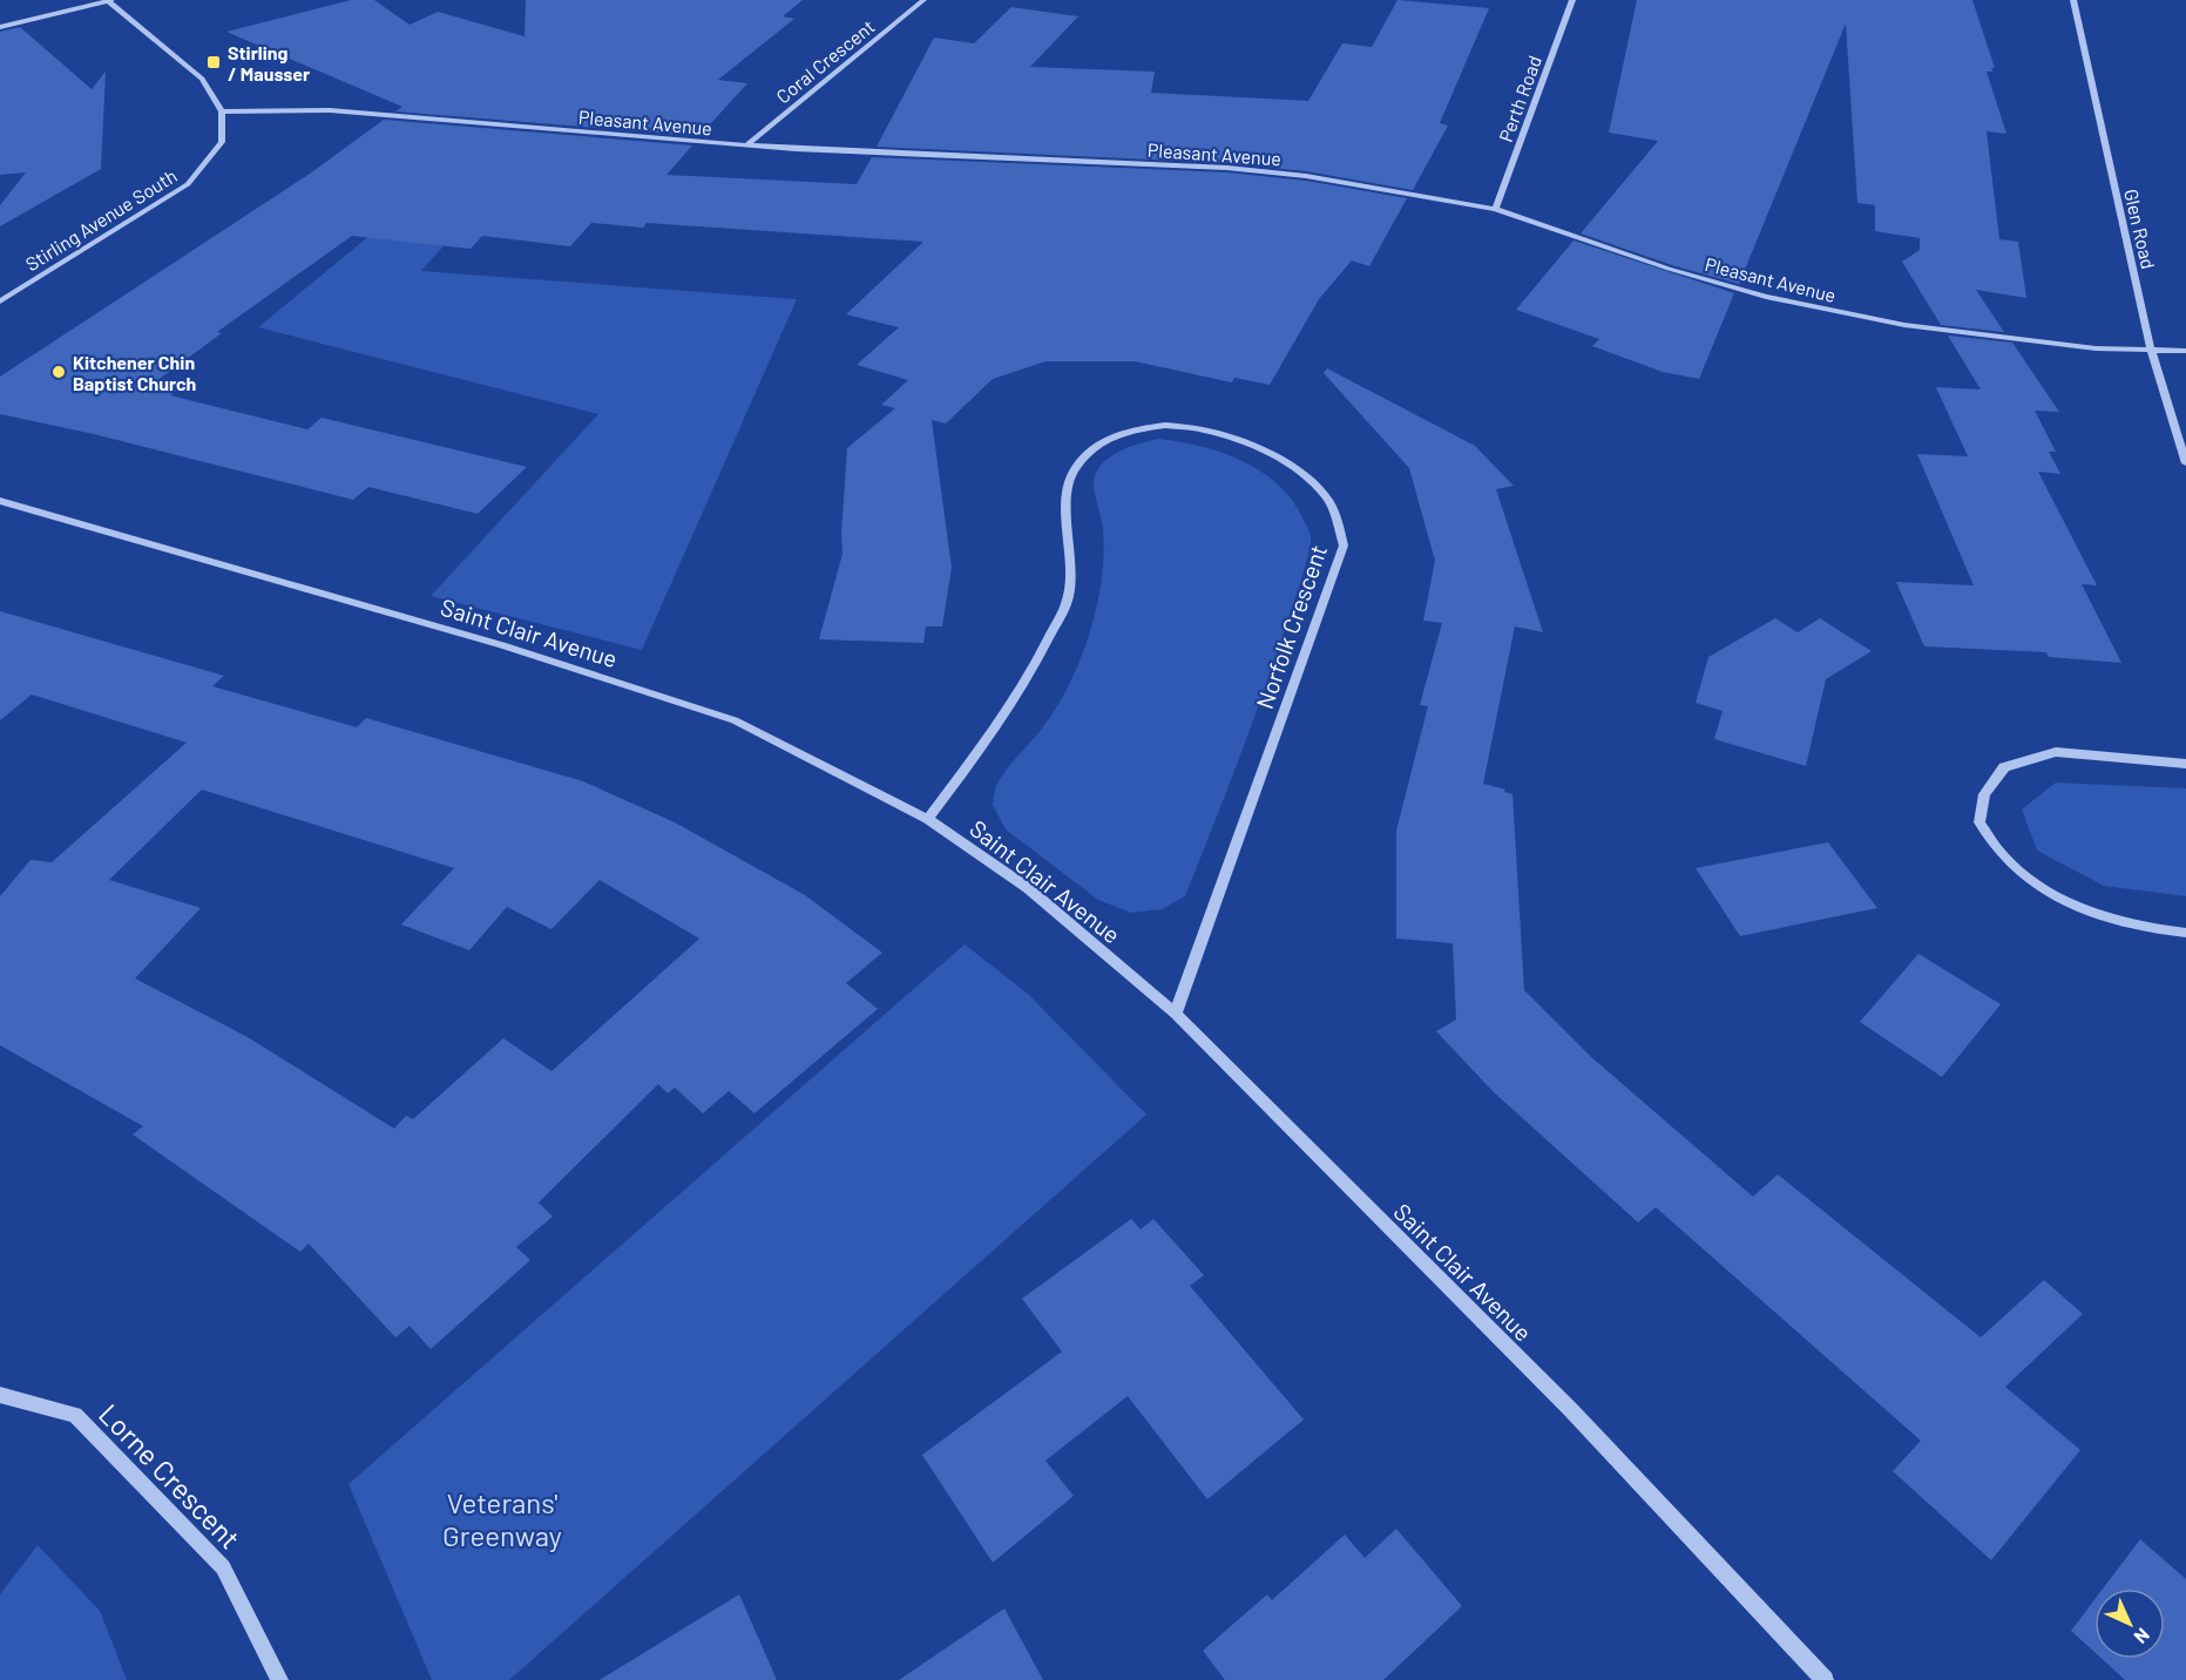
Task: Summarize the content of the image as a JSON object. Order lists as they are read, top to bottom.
{
  "streets": {
    "street": [
      "Coral Crescent",
      "Perth Road",
      "Pleasant Avenue",
      "Stirling Avenue South",
      "Glen Road",
      "Norfolk Crescent",
      "Saint Clair Avenue",
      "Lorne Crescent"
    ]
  },
  "crossings": [
    ["Coral Crescent", "Pleasant Avenue"],
    ["Perth Road", "Pleasant Avenue"],
    ["Pleasant Avenue", "Stirling Avenue South"],
    ["Pleasant Avenue", "Glen Road"],
    ["Norfolk Crescent", "Saint Clair Avenue"]
  ],
  "parks": ["Veterans' Greenway"],
  "places": {
    "transit": ["Stirling / Mausser"],
    "other": ["Kitchener Chin Baptist Church"]
  },
  "north": "bottom right"
}
